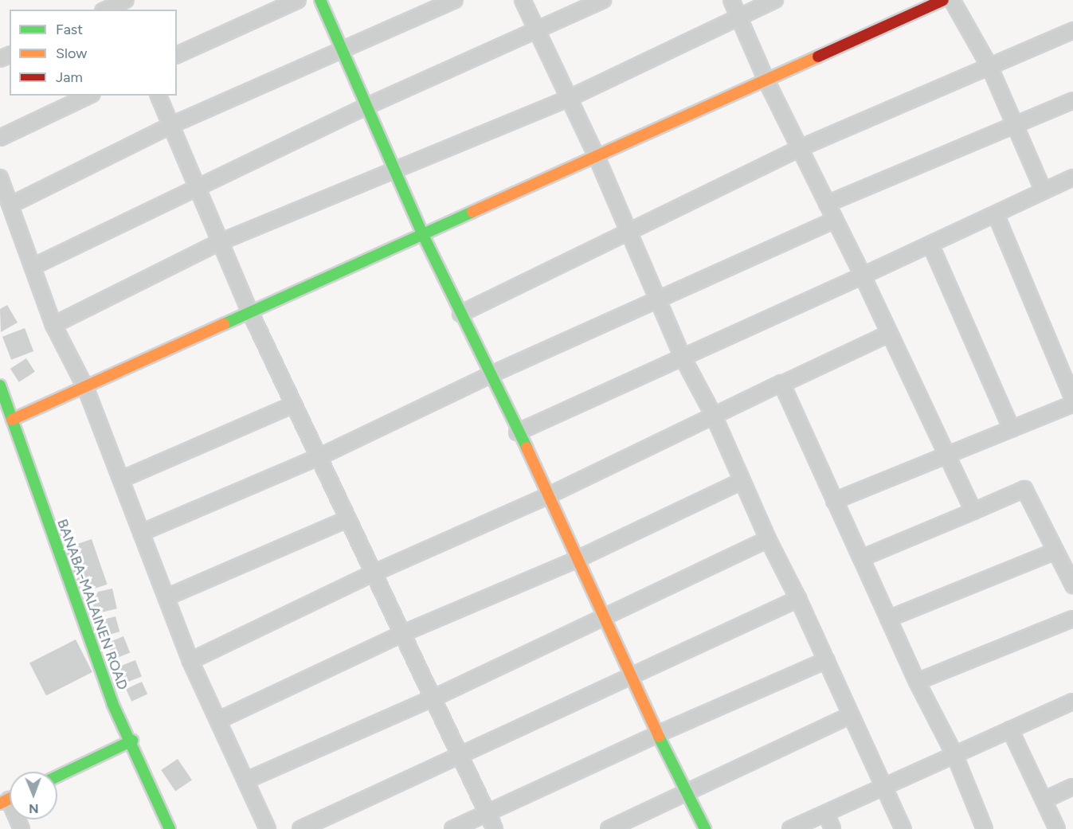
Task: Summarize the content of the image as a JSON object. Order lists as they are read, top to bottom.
{
  "streets": {
    "street": ["BANABA-MALAINEN ROAD"]
  },
  "legend": ["Fast", "Slow", "Jam"],
  "north": "bottom"
}
